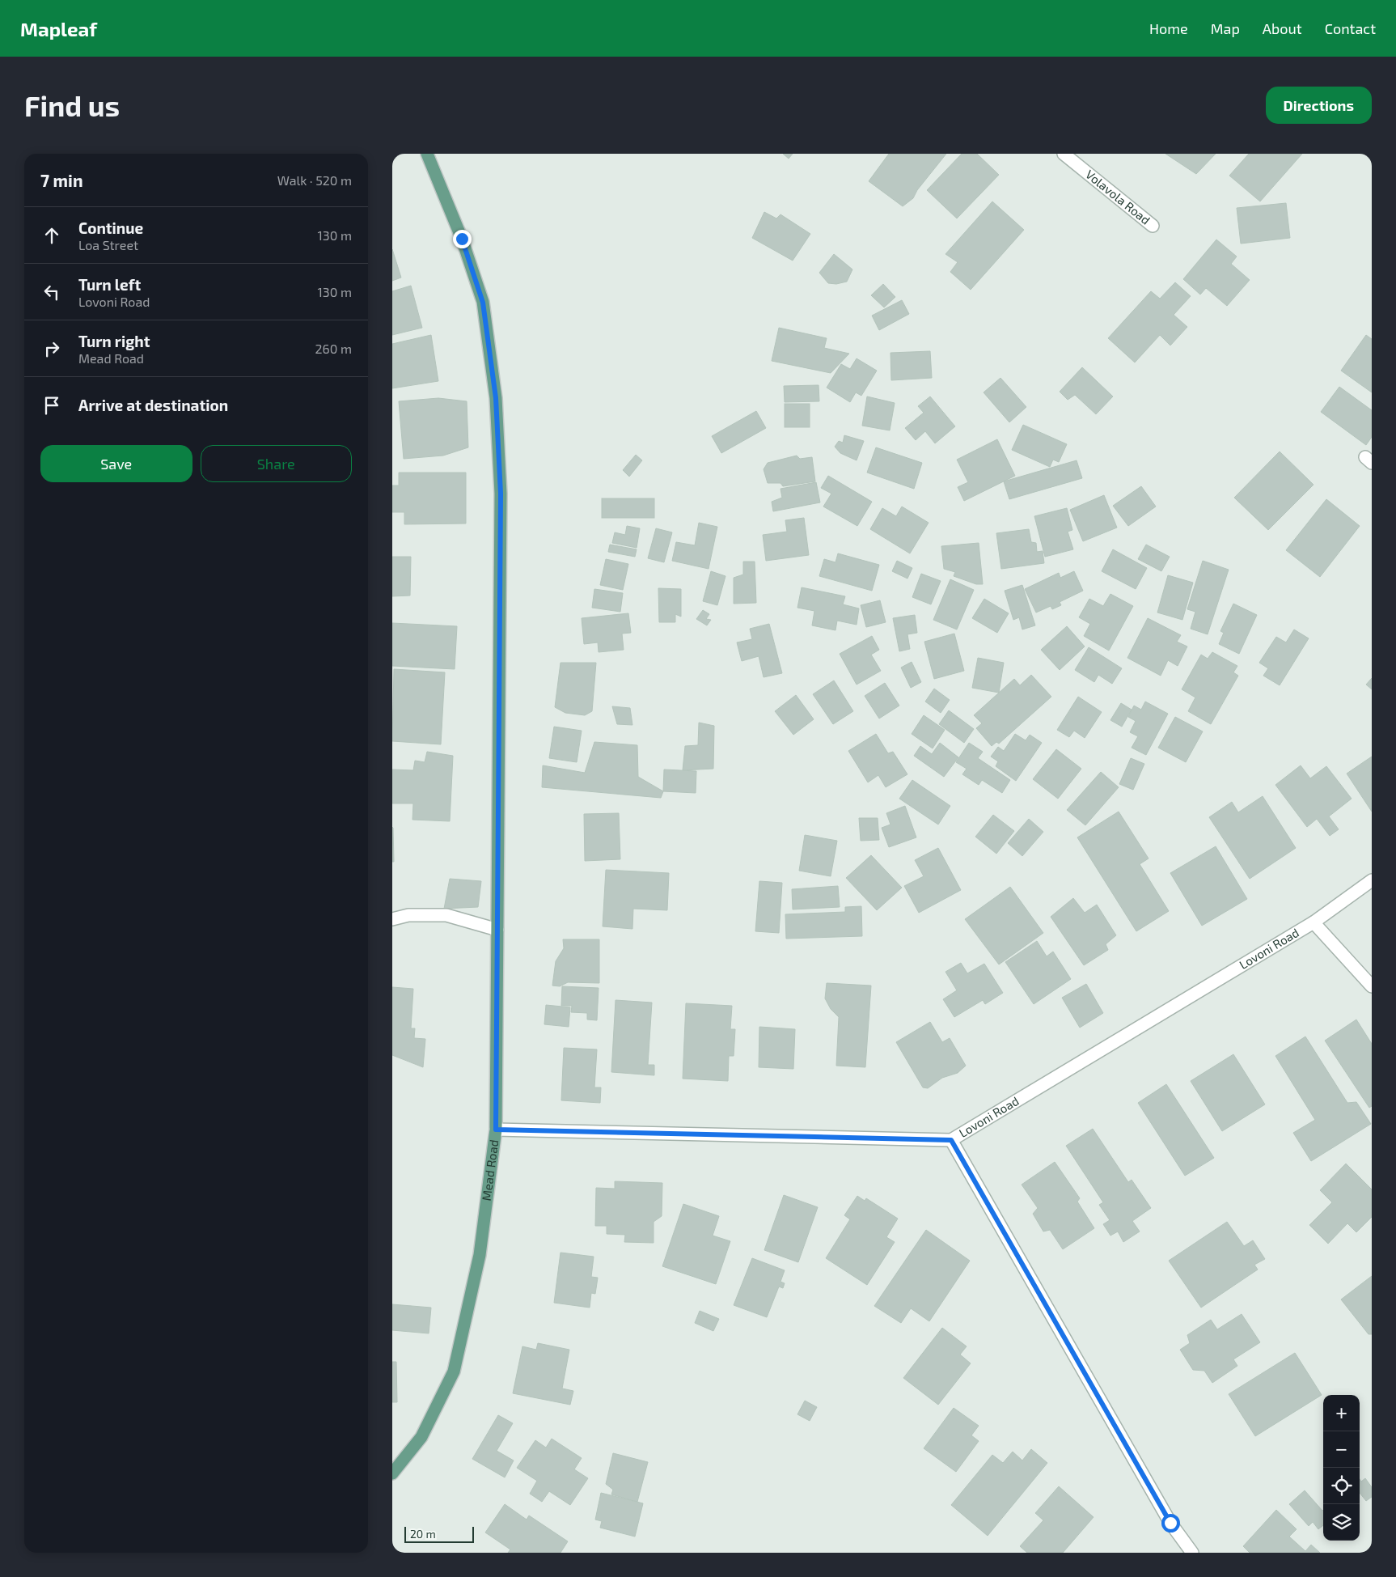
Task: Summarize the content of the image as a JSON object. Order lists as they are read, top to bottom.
{
  "streets": {
    "main road": ["Mead Road"],
    "street": ["Volavola Road", "Lovoni Road"]
  },
  "crossings": [
    ["Lovoni Road", "Mead Road"]
  ],
  "scale_bar": "20 m",
  "page": {
    "header": "Mapleaf",
    "nav": [
      "Home",
      "Map",
      "About",
      "Contact"
    ],
    "buttons": [
      "Directions",
      ["Save", "Share"]
    ],
    "title": "Find us",
    "heading": ["7 min", "Walk · 520 m"],
    "list": [
      ["Continue", "Loa Street", "130 m"],
      ["Turn left", "Lovoni Road", "130 m"],
      ["Turn right", "Mead Road", "260 m"],
      "Arrive at destination"
    ],
    "map_buttons": ["+", "−"],
    "scale": "20 m"
  }
}
